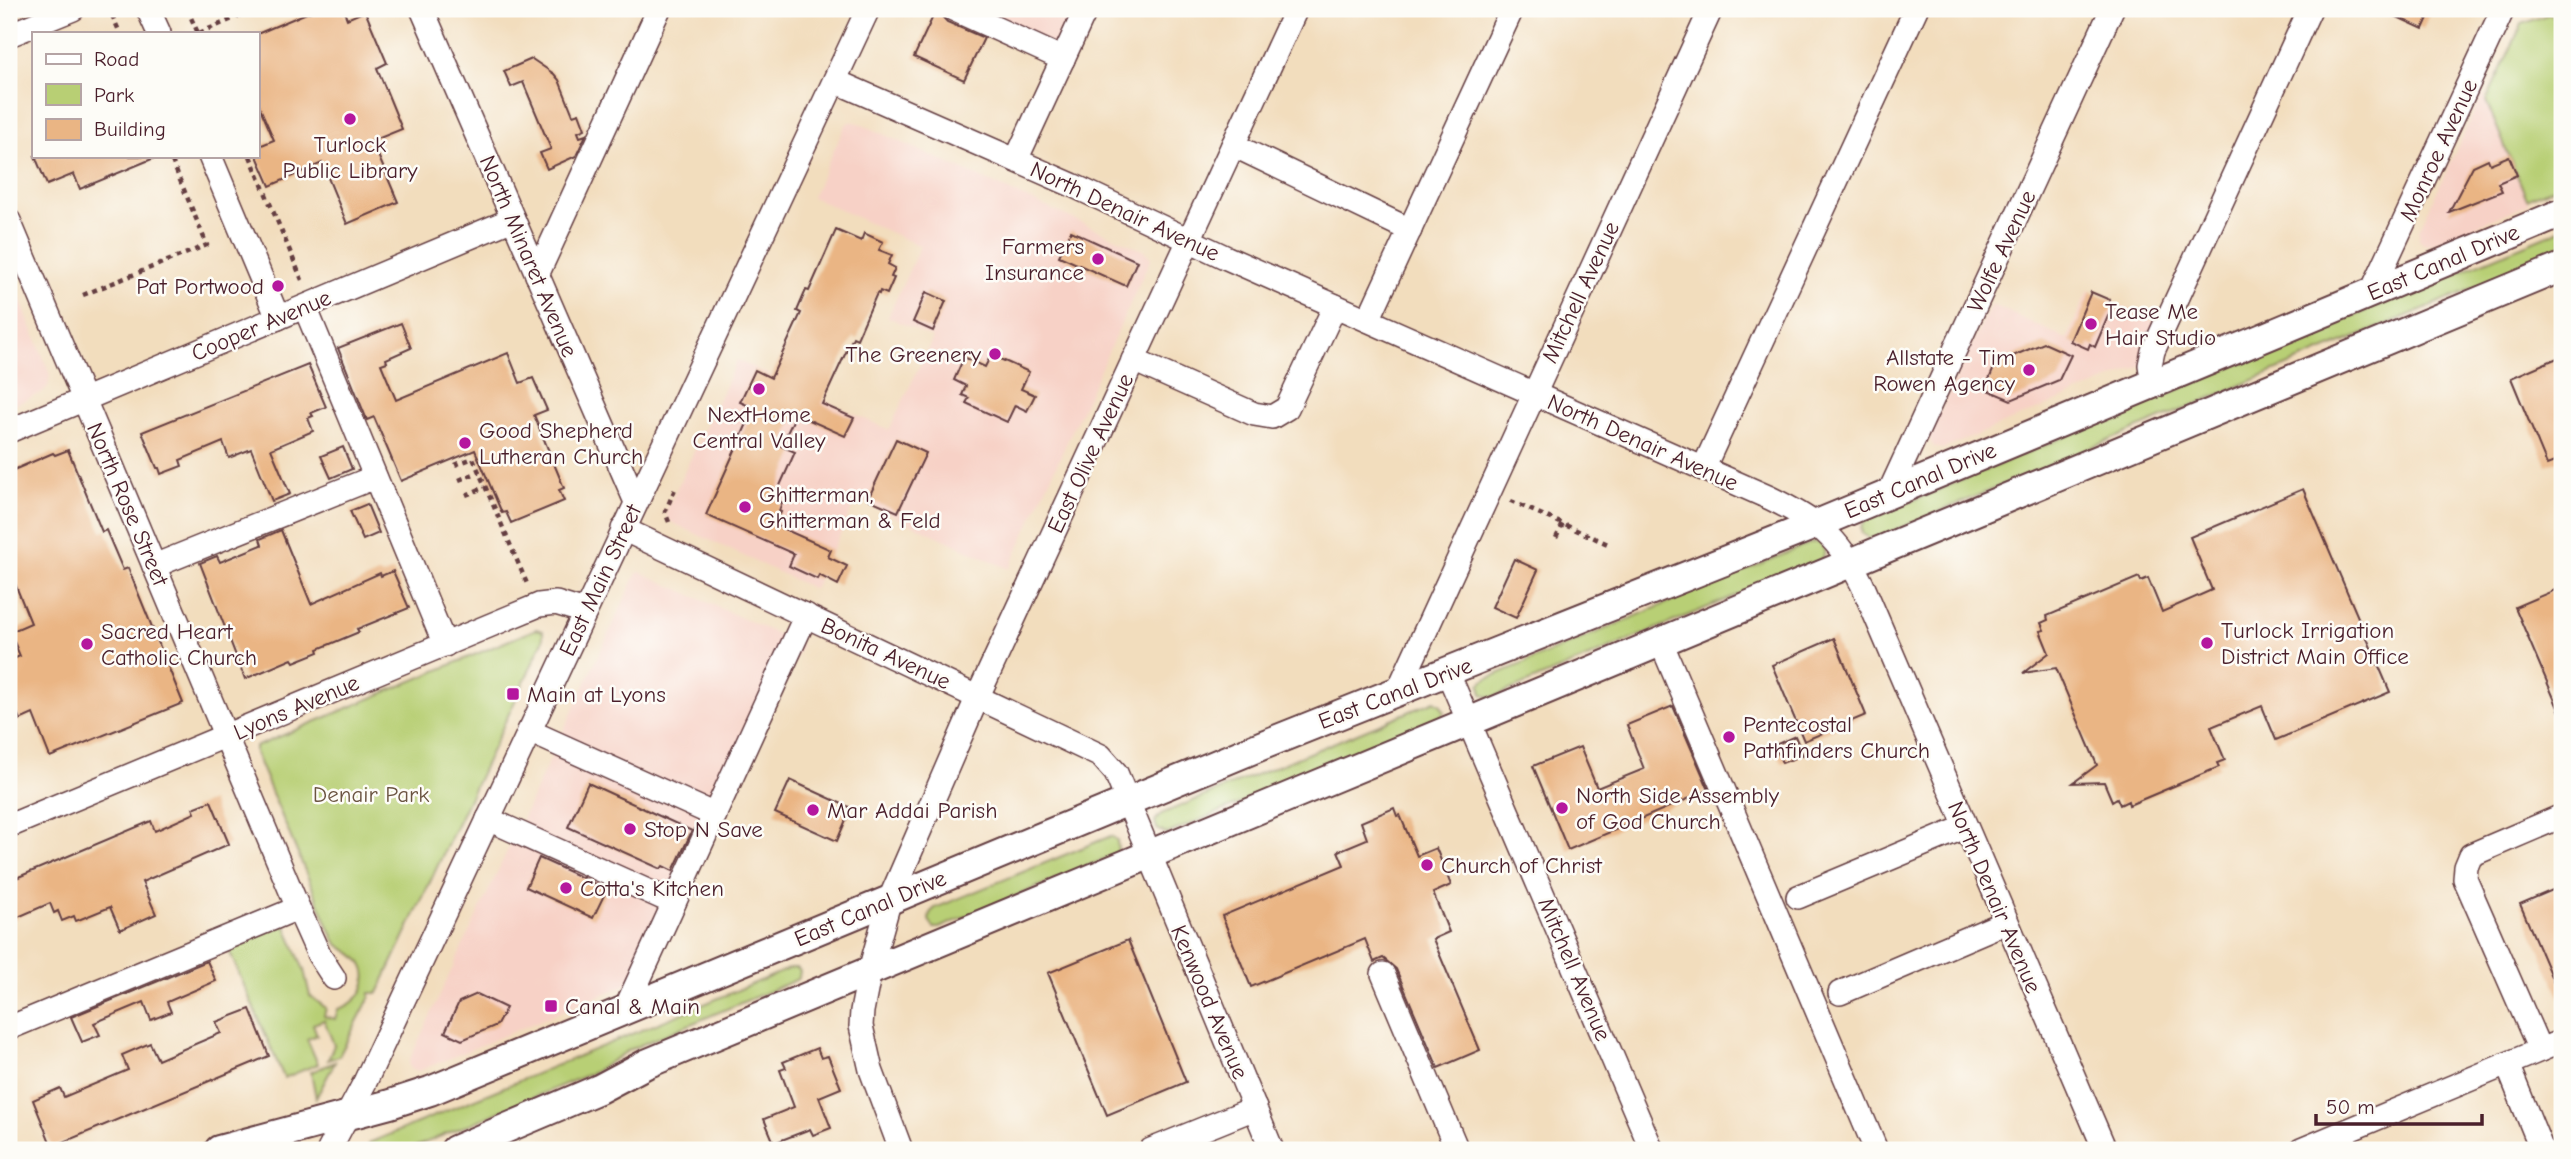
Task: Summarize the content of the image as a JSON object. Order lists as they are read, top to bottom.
{
  "streets": {
    "main road": ["East Canal Drive"],
    "street": [
      "Monroe Avenue",
      "North Denair Avenue",
      "Wolfe Avenue",
      "North Minaret Avenue",
      "Mitchell Avenue",
      "Cooper Avenue",
      "East Olive Avenue",
      "North Rose Street",
      "East Main Street",
      "Bonita Avenue",
      "Lyons Avenue",
      "Kenwood Avenue"
    ]
  },
  "crossings": [
    ["Monroe Avenue", "East Canal Drive"],
    ["North Denair Avenue", "East Canal Drive"],
    ["North Denair Avenue", "Mitchell Avenue"],
    ["North Denair Avenue", "East Olive Avenue"],
    ["North Denair Avenue", "East Main Street"],
    ["Wolfe Avenue", "East Canal Drive"],
    ["North Minaret Avenue", "Cooper Avenue"],
    ["North Minaret Avenue", "East Main Street"],
    ["East Canal Drive", "Mitchell Avenue"],
    ["East Canal Drive", "East Olive Avenue"],
    ["East Canal Drive", "East Main Street"],
    ["East Canal Drive", "Bonita Avenue"],
    ["Cooper Avenue", "North Rose Street"],
    ["East Olive Avenue", "Bonita Avenue"],
    ["North Rose Street", "Lyons Avenue"],
    ["East Main Street", "Bonita Avenue"],
    ["East Main Street", "Lyons Avenue"],
    ["Bonita Avenue", "Kenwood Avenue"]
  ],
  "parks": ["Denair Park"],
  "places": {
    "other": [
      "Turlock Public Library",
      "Farmers Insurance",
      "Pat Portwood",
      "Tease Me Hair Studio",
      "The Greenery",
      "Allstate - Tim Rowen Agency",
      "NextHome Central Valley",
      "Good Shepherd Lutheran Church",
      "Ghitterman, Ghitterman & Feld",
      "Turlock Irrigation District Main Office",
      "Sacred Heart Catholic Church",
      "Pentecostal Pathfinders Church",
      "North Side Assembly of God Church",
      "Mar Addai Parish",
      "Stop N Save",
      "Church of Christ",
      "Cotta's Kitchen"
    ],
    "transit": ["Main at Lyons", "Canal & Main"]
  },
  "legend": ["Road", "Park", "Building"],
  "scale_bar": "50 m"
}
